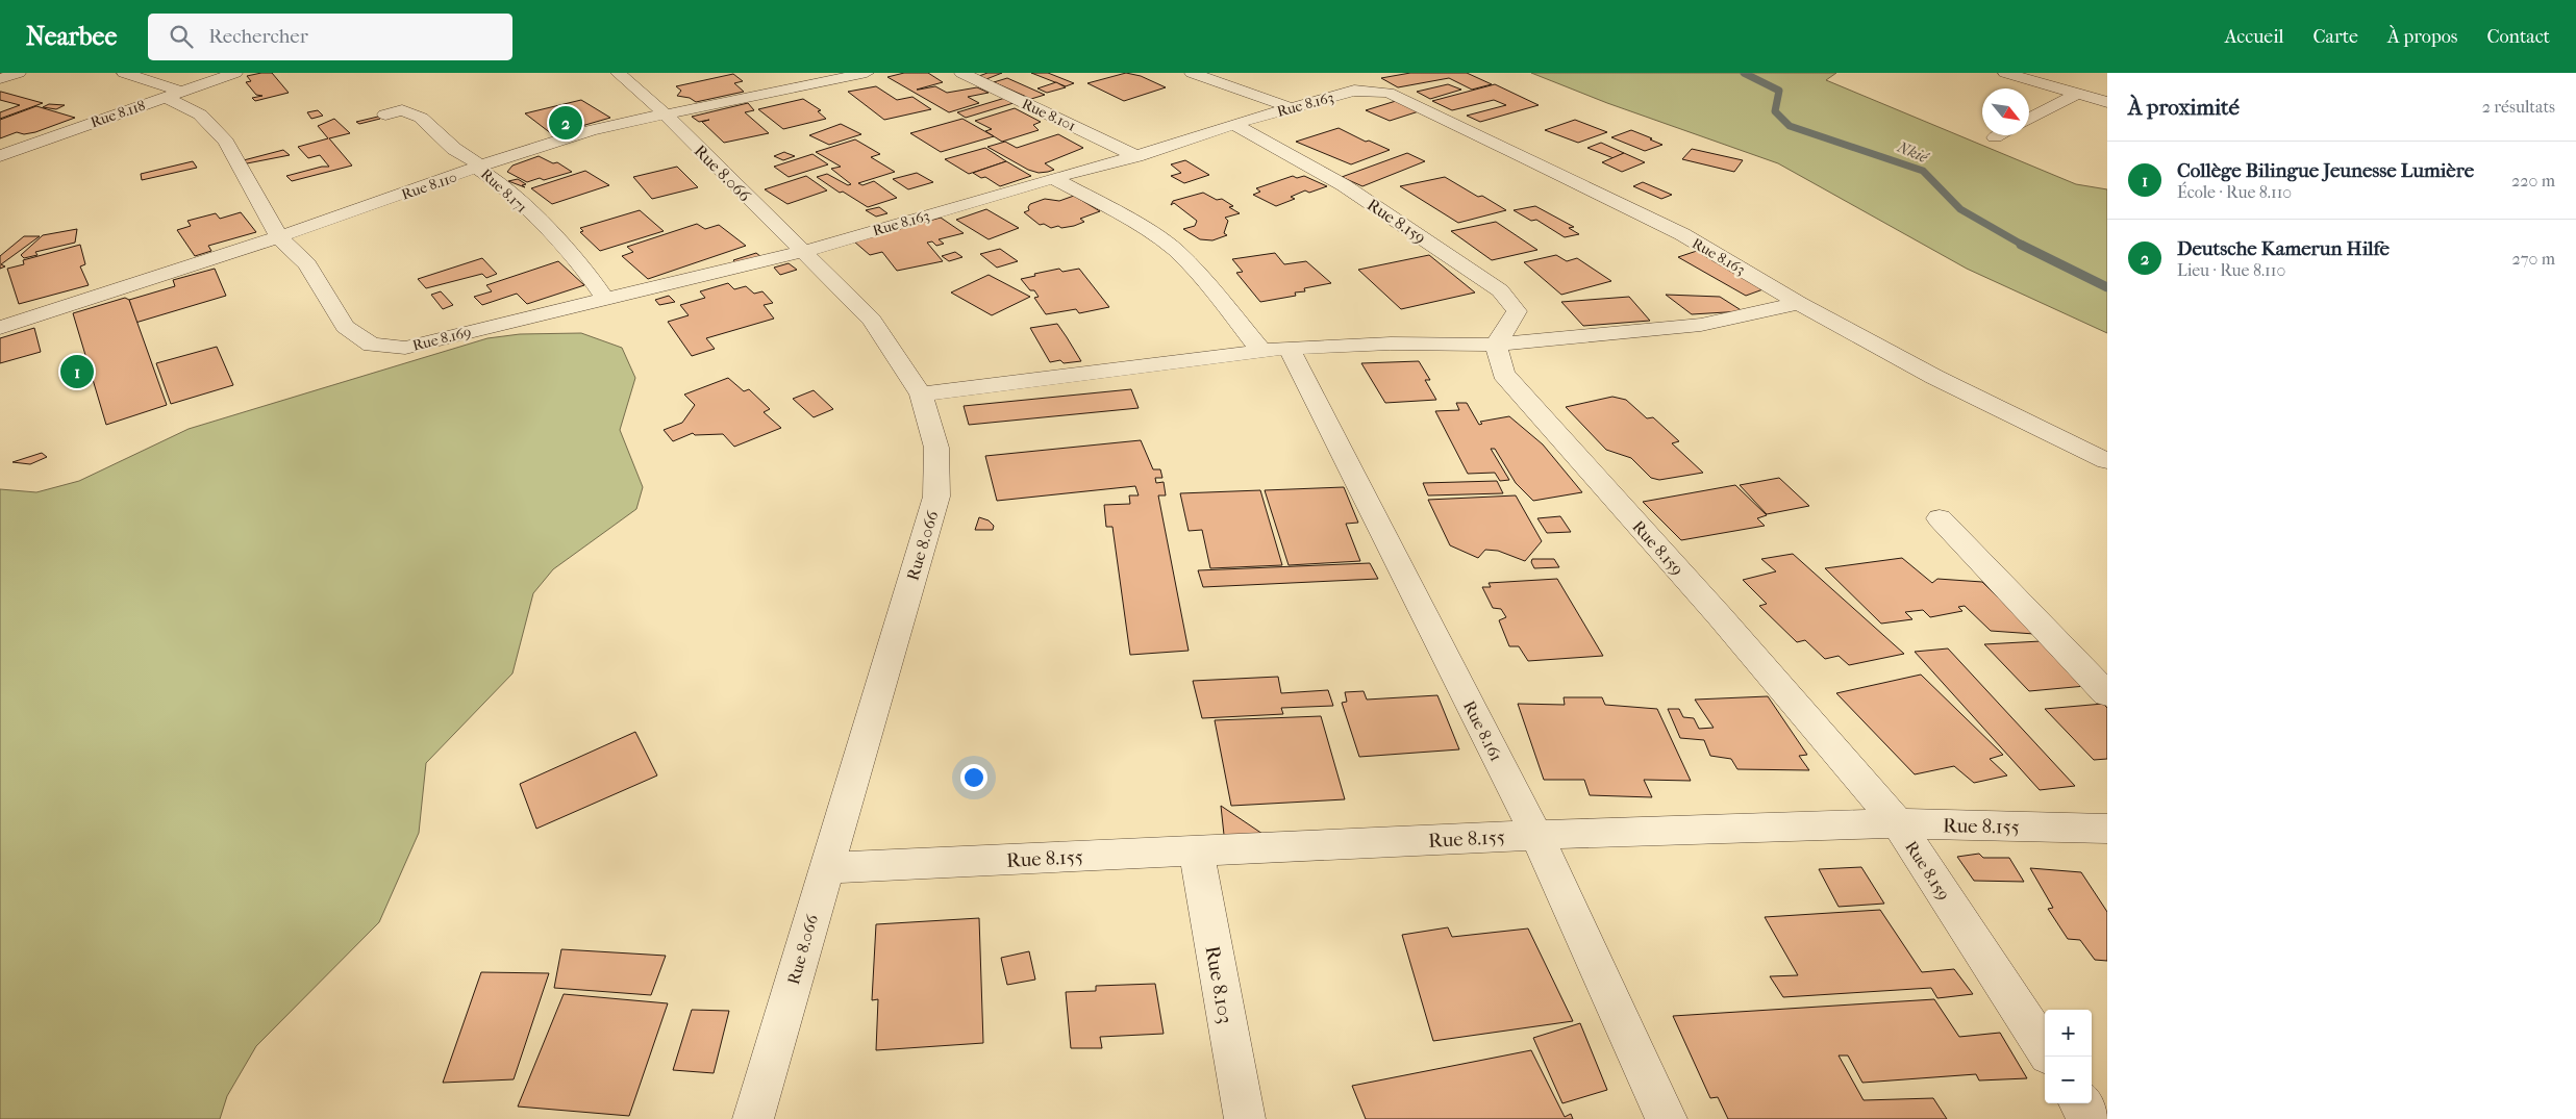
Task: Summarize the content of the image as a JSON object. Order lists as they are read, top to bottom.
{
  "streets": {
    "street": [
      "Rue 8.163",
      "Rue 8.118",
      "Rue 8.101",
      "Rue 8.066",
      "Rue 8.110",
      "Rue 8.171",
      "Rue 8.159",
      "Rue 8.169",
      "Rue 8.161",
      "Rue 8.155",
      "Rue 8.103"
    ]
  },
  "crossings": [
    ["Rue 8.163", "Rue 8.101"],
    ["Rue 8.163", "Rue 8.066"],
    ["Rue 8.163", "Rue 8.159"],
    ["Rue 8.163", "Rue 8.169"],
    ["Rue 8.163", "Rue 8.161"],
    ["Rue 8.118", "Rue 8.169"],
    ["Rue 8.066", "Rue 8.110"],
    ["Rue 8.066", "Rue 8.169"],
    ["Rue 8.066", "Rue 8.155"],
    ["Rue 8.110", "Rue 8.171"],
    ["Rue 8.110", "Rue 8.169"],
    ["Rue 8.171", "Rue 8.169"],
    ["Rue 8.159", "Rue 8.155"],
    ["Rue 8.161", "Rue 8.155"],
    ["Rue 8.155", "Rue 8.103"]
  ],
  "water": ["Nkié"],
  "north": "bottom right",
  "page": {
    "header": "Nearbee",
    "search": "Rechercher",
    "nav": [
      "Accueil",
      "Carte",
      "À propos",
      "Contact"
    ],
    "heading": ["À proximité", "2 résultats"],
    "pins": ["2", "1"],
    "list": [
      {
        "mark": "1",
        "name": "Collège Bilingue Jeunesse Lumière",
        "note": "École · Rue 8.110",
        "value": "220 m"
      },
      {
        "mark": "2",
        "name": "Deutsche Kamerun Hilfe",
        "note": "Lieu · Rue 8.110",
        "value": "270 m"
      }
    ],
    "map_buttons": ["+", "−"]
  }
}
